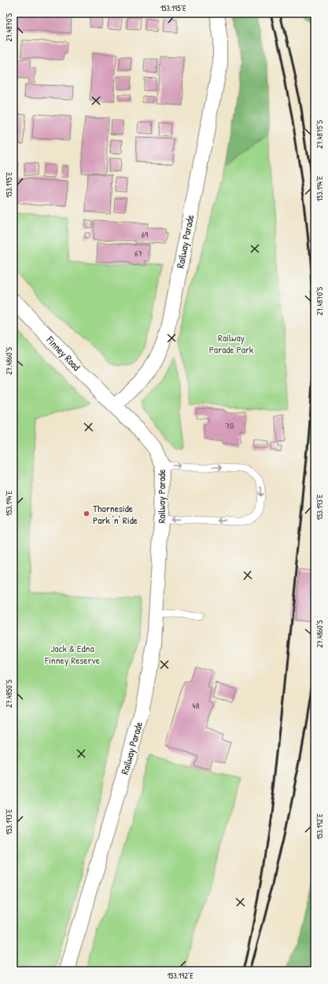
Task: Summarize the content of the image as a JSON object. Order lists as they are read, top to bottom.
{
  "streets": {
    "street": ["Railway Parade", "Finney Road"]
  },
  "crossings": [
    ["Railway Parade", "Finney Road"]
  ],
  "parks": ["Railway Parade Park", "Jack & Edna Finney Reserve"],
  "places": ["Thorneside Park 'n' Ride"],
  "house_numbers": [
    "69",
    "67",
    "70",
    "48"
  ],
  "coordinates": [
    "153.195°E",
    "27.4870°S",
    "27.4875°S",
    "153.194°E",
    "27.4860°S",
    "153.193°E",
    "27.4850°S",
    "153.192°E"
  ]
}
